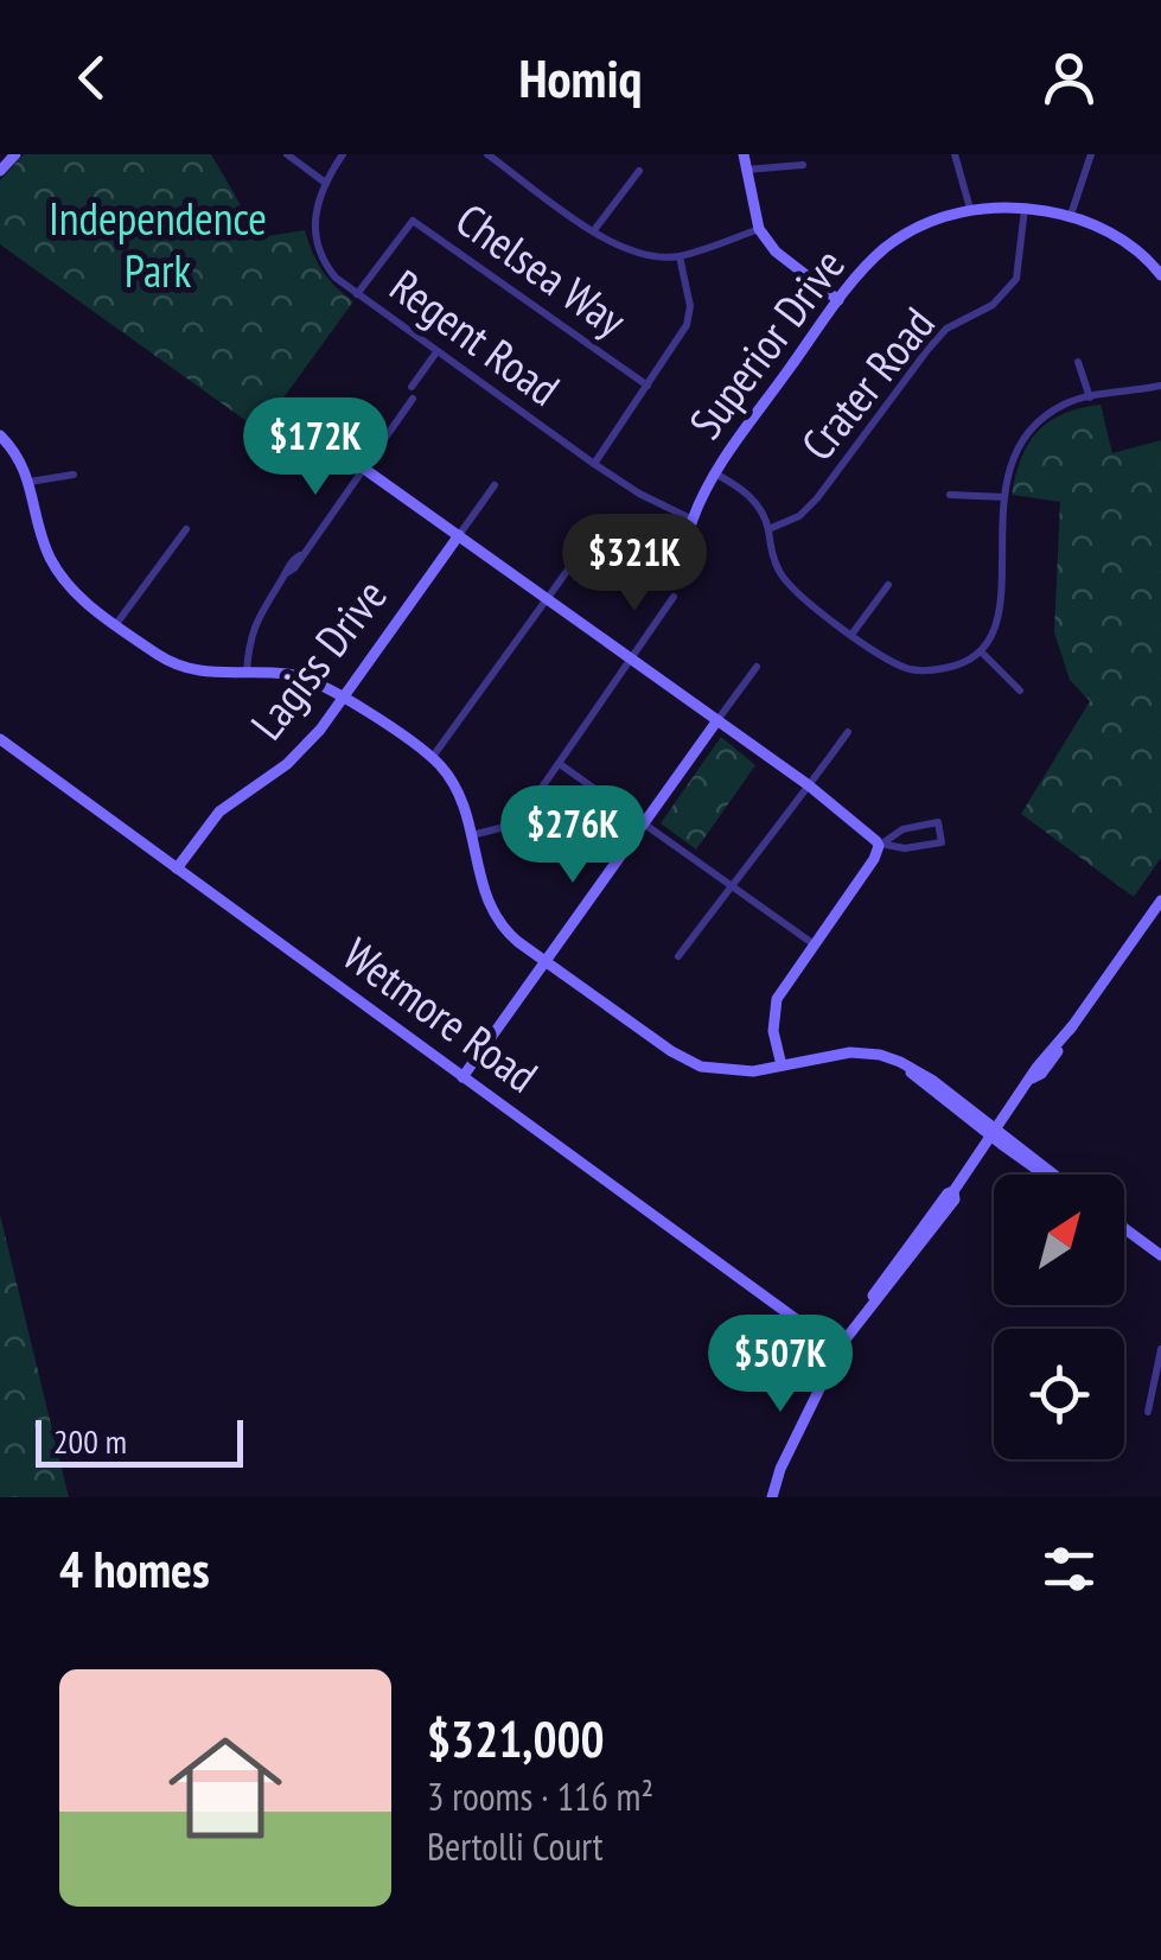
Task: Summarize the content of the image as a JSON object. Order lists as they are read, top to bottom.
{
  "streets": {
    "street": [
      "Chelsea Way",
      "Regent Road",
      "Superior Drive",
      "Crater Road",
      "Lagiss Drive",
      "Wetmore Road"
    ]
  },
  "crossings": [
    ["Chelsea Way", "Regent Road"],
    ["Regent Road", "Superior Drive"],
    ["Superior Drive", "Crater Road"],
    ["Lagiss Drive", "Wetmore Road"]
  ],
  "parks": ["Independence Park"],
  "scale_bar": "200 m",
  "north": "top right",
  "page": {
    "header": "Homiq",
    "price": [
      "$172K",
      "$321K",
      "$276K",
      "$507K"
    ],
    "scale": "200 m",
    "heading": "4 homes",
    "list": [
      {
        "name": "$321,000",
        "note": "3 rooms · 116 m² · Bertolli Court"
      }
    ]
  }
}
